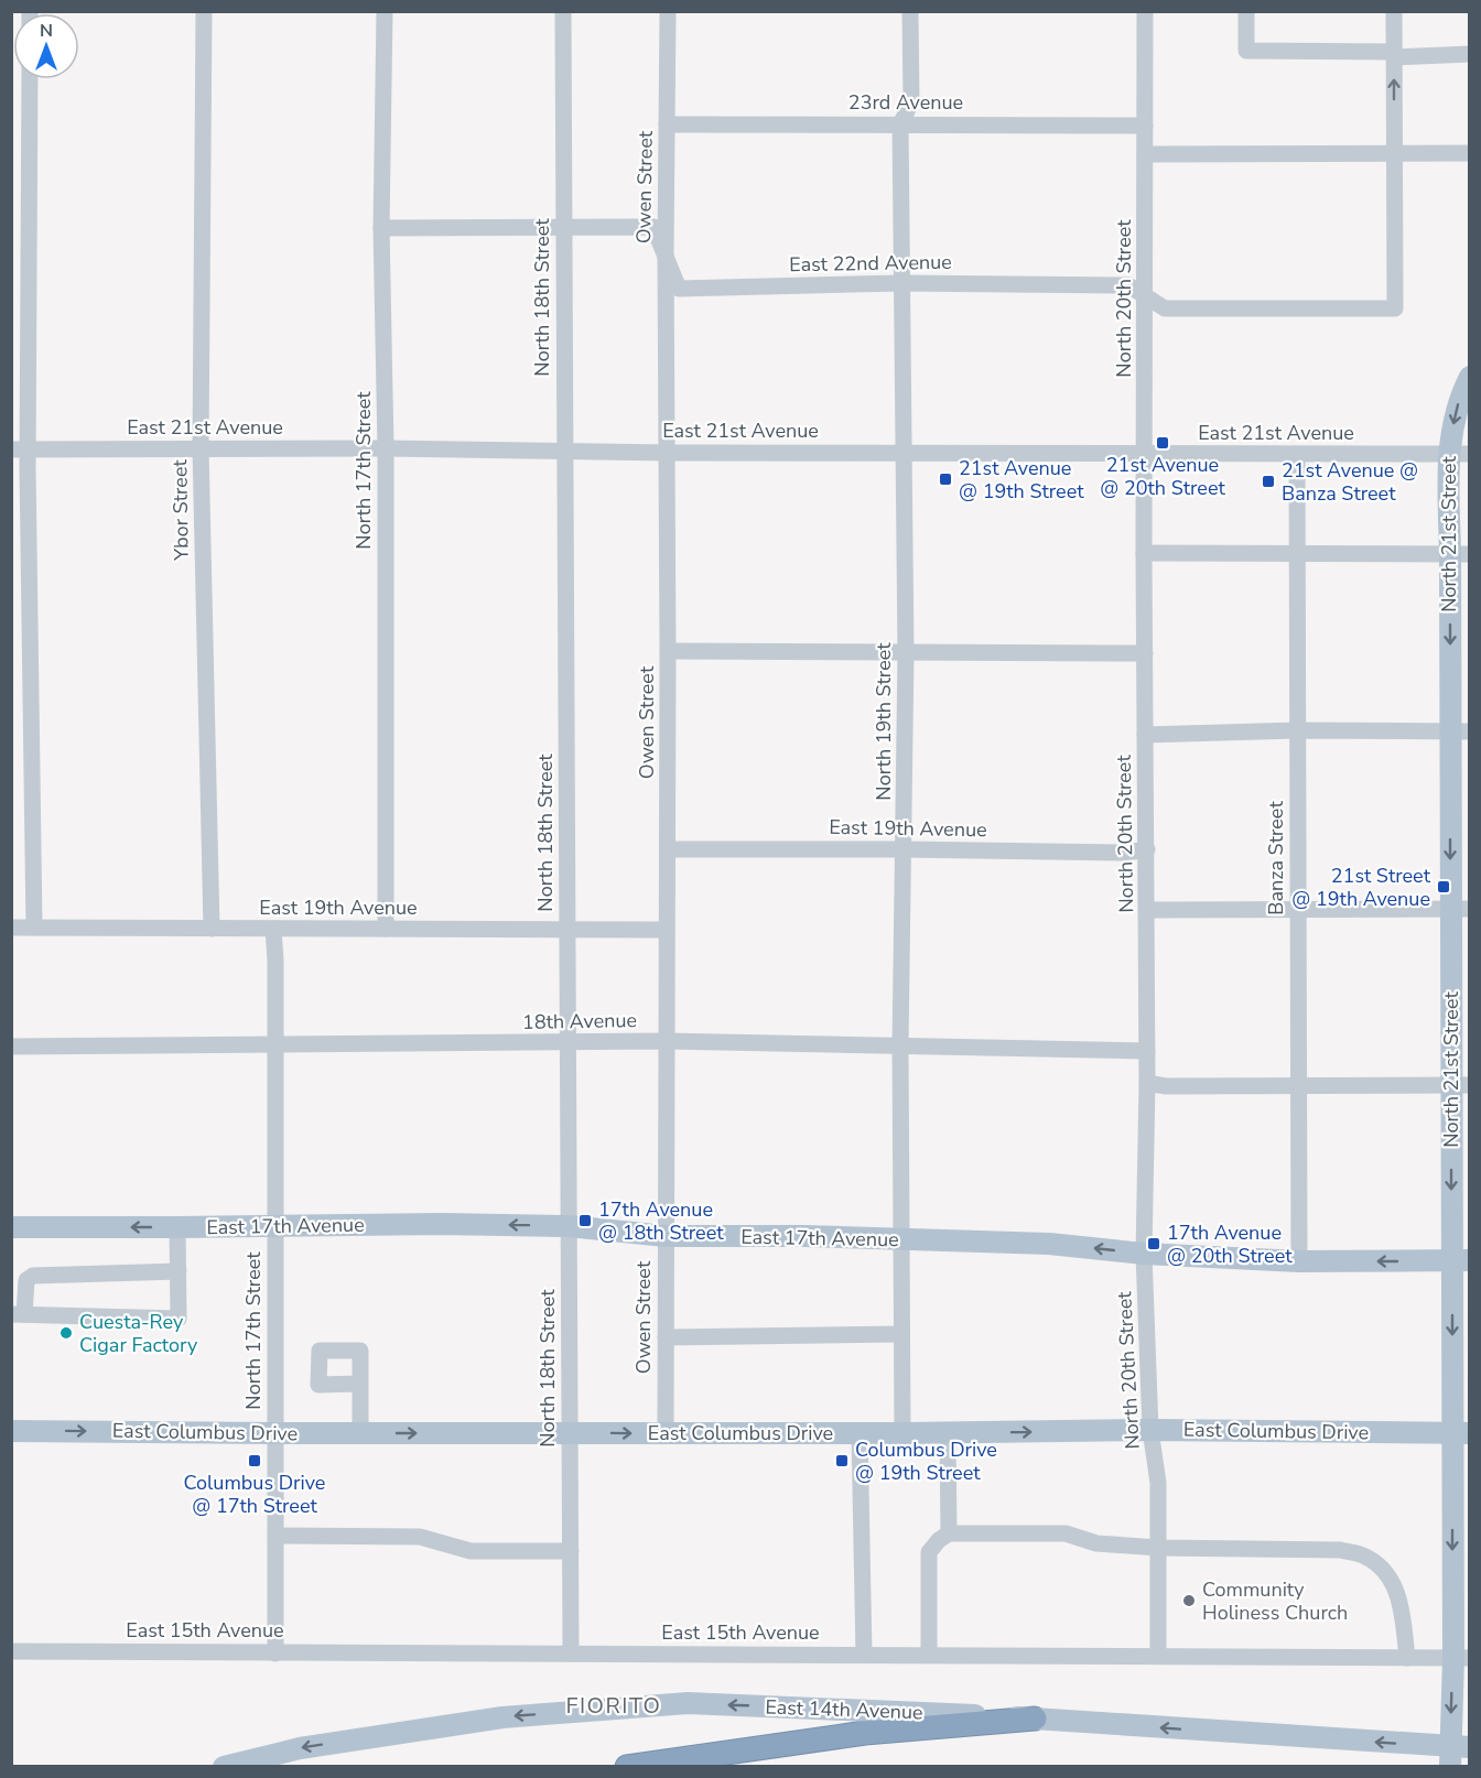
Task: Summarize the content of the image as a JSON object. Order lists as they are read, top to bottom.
{
  "streets": {
    "main road": [
      "North 21st Street",
      "East 17th Avenue",
      "East Columbus Drive",
      "East 14th Avenue"
    ],
    "street": [
      "23rd Avenue",
      "Owen Street",
      "East 22nd Avenue",
      "North 18th Street",
      "North 20th Street",
      "East 21st Avenue",
      "North 17th Street",
      "Ybor Street",
      "North 19th Street",
      "East 19th Avenue",
      "Banza Street",
      "18th Avenue",
      "East 15th Avenue"
    ]
  },
  "crossings": [
    ["23rd Avenue", "Owen Street"],
    ["23rd Avenue", "North 20th Street"],
    ["23rd Avenue", "North 19th Street"],
    ["Owen Street", "East 22nd Avenue"],
    ["Owen Street", "East 21st Avenue"],
    ["Owen Street", "East 19th Avenue"],
    ["Owen Street", "18th Avenue"],
    ["Owen Street", "East 17th Avenue"],
    ["Owen Street", "East Columbus Drive"],
    ["East 22nd Avenue", "North 18th Street"],
    ["East 22nd Avenue", "North 20th Street"],
    ["East 22nd Avenue", "North 17th Street"],
    ["East 22nd Avenue", "North 19th Street"],
    ["North 18th Street", "East 21st Avenue"],
    ["North 18th Street", "East 19th Avenue"],
    ["North 18th Street", "18th Avenue"],
    ["North 18th Street", "East 17th Avenue"],
    ["North 18th Street", "East Columbus Drive"],
    ["North 18th Street", "East 15th Avenue"],
    ["North 20th Street", "East 21st Avenue"],
    ["North 20th Street", "East 19th Avenue"],
    ["North 20th Street", "18th Avenue"],
    ["North 20th Street", "East 17th Avenue"],
    ["North 20th Street", "East Columbus Drive"],
    ["North 20th Street", "East 15th Avenue"],
    ["East 21st Avenue", "North 17th Street"],
    ["East 21st Avenue", "Ybor Street"],
    ["East 21st Avenue", "North 21st Street"],
    ["East 21st Avenue", "North 19th Street"],
    ["East 21st Avenue", "Banza Street"],
    ["North 17th Street", "East 19th Avenue"],
    ["North 17th Street", "18th Avenue"],
    ["North 17th Street", "East 17th Avenue"],
    ["North 17th Street", "East Columbus Drive"],
    ["North 17th Street", "East 15th Avenue"],
    ["Ybor Street", "East 19th Avenue"],
    ["North 21st Street", "East 17th Avenue"],
    ["North 21st Street", "East Columbus Drive"],
    ["North 21st Street", "East 15th Avenue"],
    ["North 21st Street", "East 14th Avenue"],
    ["North 19th Street", "East 19th Avenue"],
    ["North 19th Street", "18th Avenue"],
    ["North 19th Street", "East 17th Avenue"],
    ["North 19th Street", "East Columbus Drive"],
    ["Banza Street", "East 17th Avenue"]
  ],
  "one_way": [
    "North 21st Street",
    "East 17th Avenue",
    "East Columbus Drive",
    "East 14th Avenue"
  ],
  "districts": ["FIORITO"],
  "places": {
    "transit": [
      "21st Avenue @ 20th Street",
      "21st Avenue @ 19th Street",
      "21st Avenue @ Banza Street",
      "21st Street @ 19th Avenue",
      "17th Avenue @ 18th Street",
      "17th Avenue @ 20th Street",
      "Columbus Drive @ 17th Street",
      "Columbus Drive @ 19th Street"
    ],
    "other": ["Cuesta-Rey Cigar Factory", "Community Holiness Church"]
  },
  "north": "top"
}
